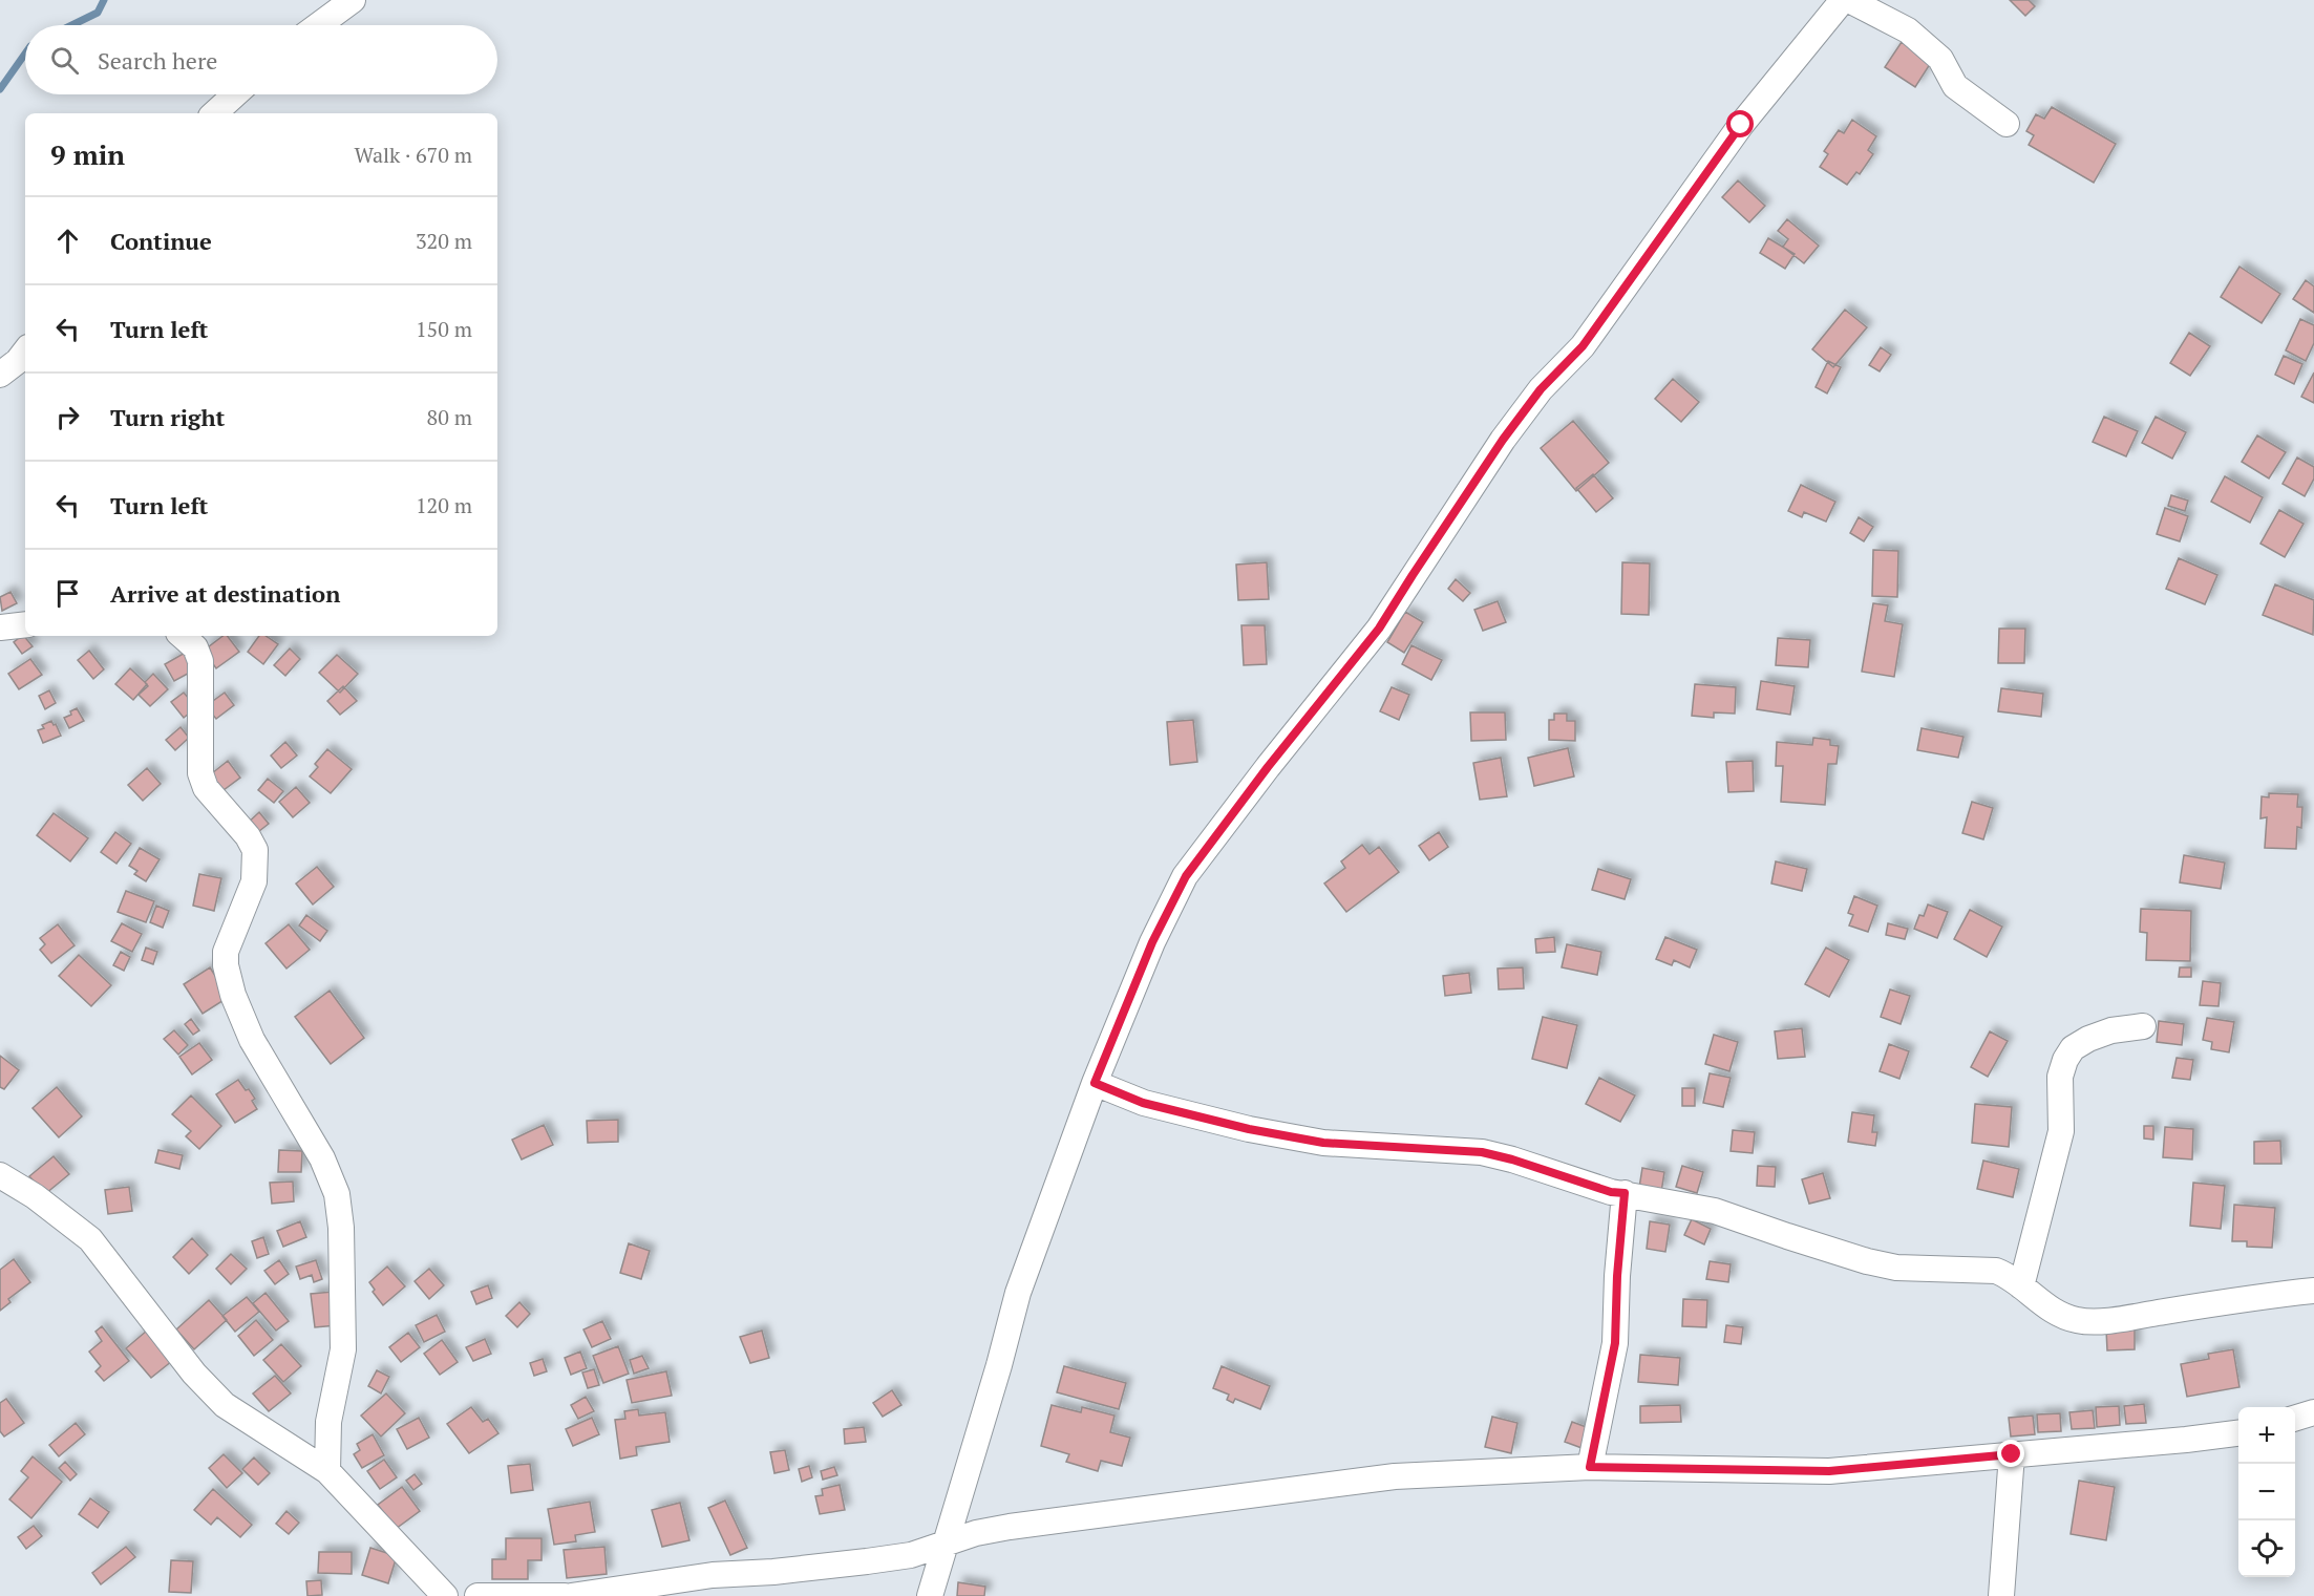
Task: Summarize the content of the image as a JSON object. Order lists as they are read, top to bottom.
{
  "page": {
    "search": "Search here",
    "heading": ["9 min", "Walk · 670 m"],
    "list": [
      ["Continue", "320 m"],
      ["Turn left", "150 m"],
      ["Turn right", "80 m"],
      ["Turn left", "120 m"],
      "Arrive at destination"
    ],
    "map_buttons": ["+", "−"]
  }
}
